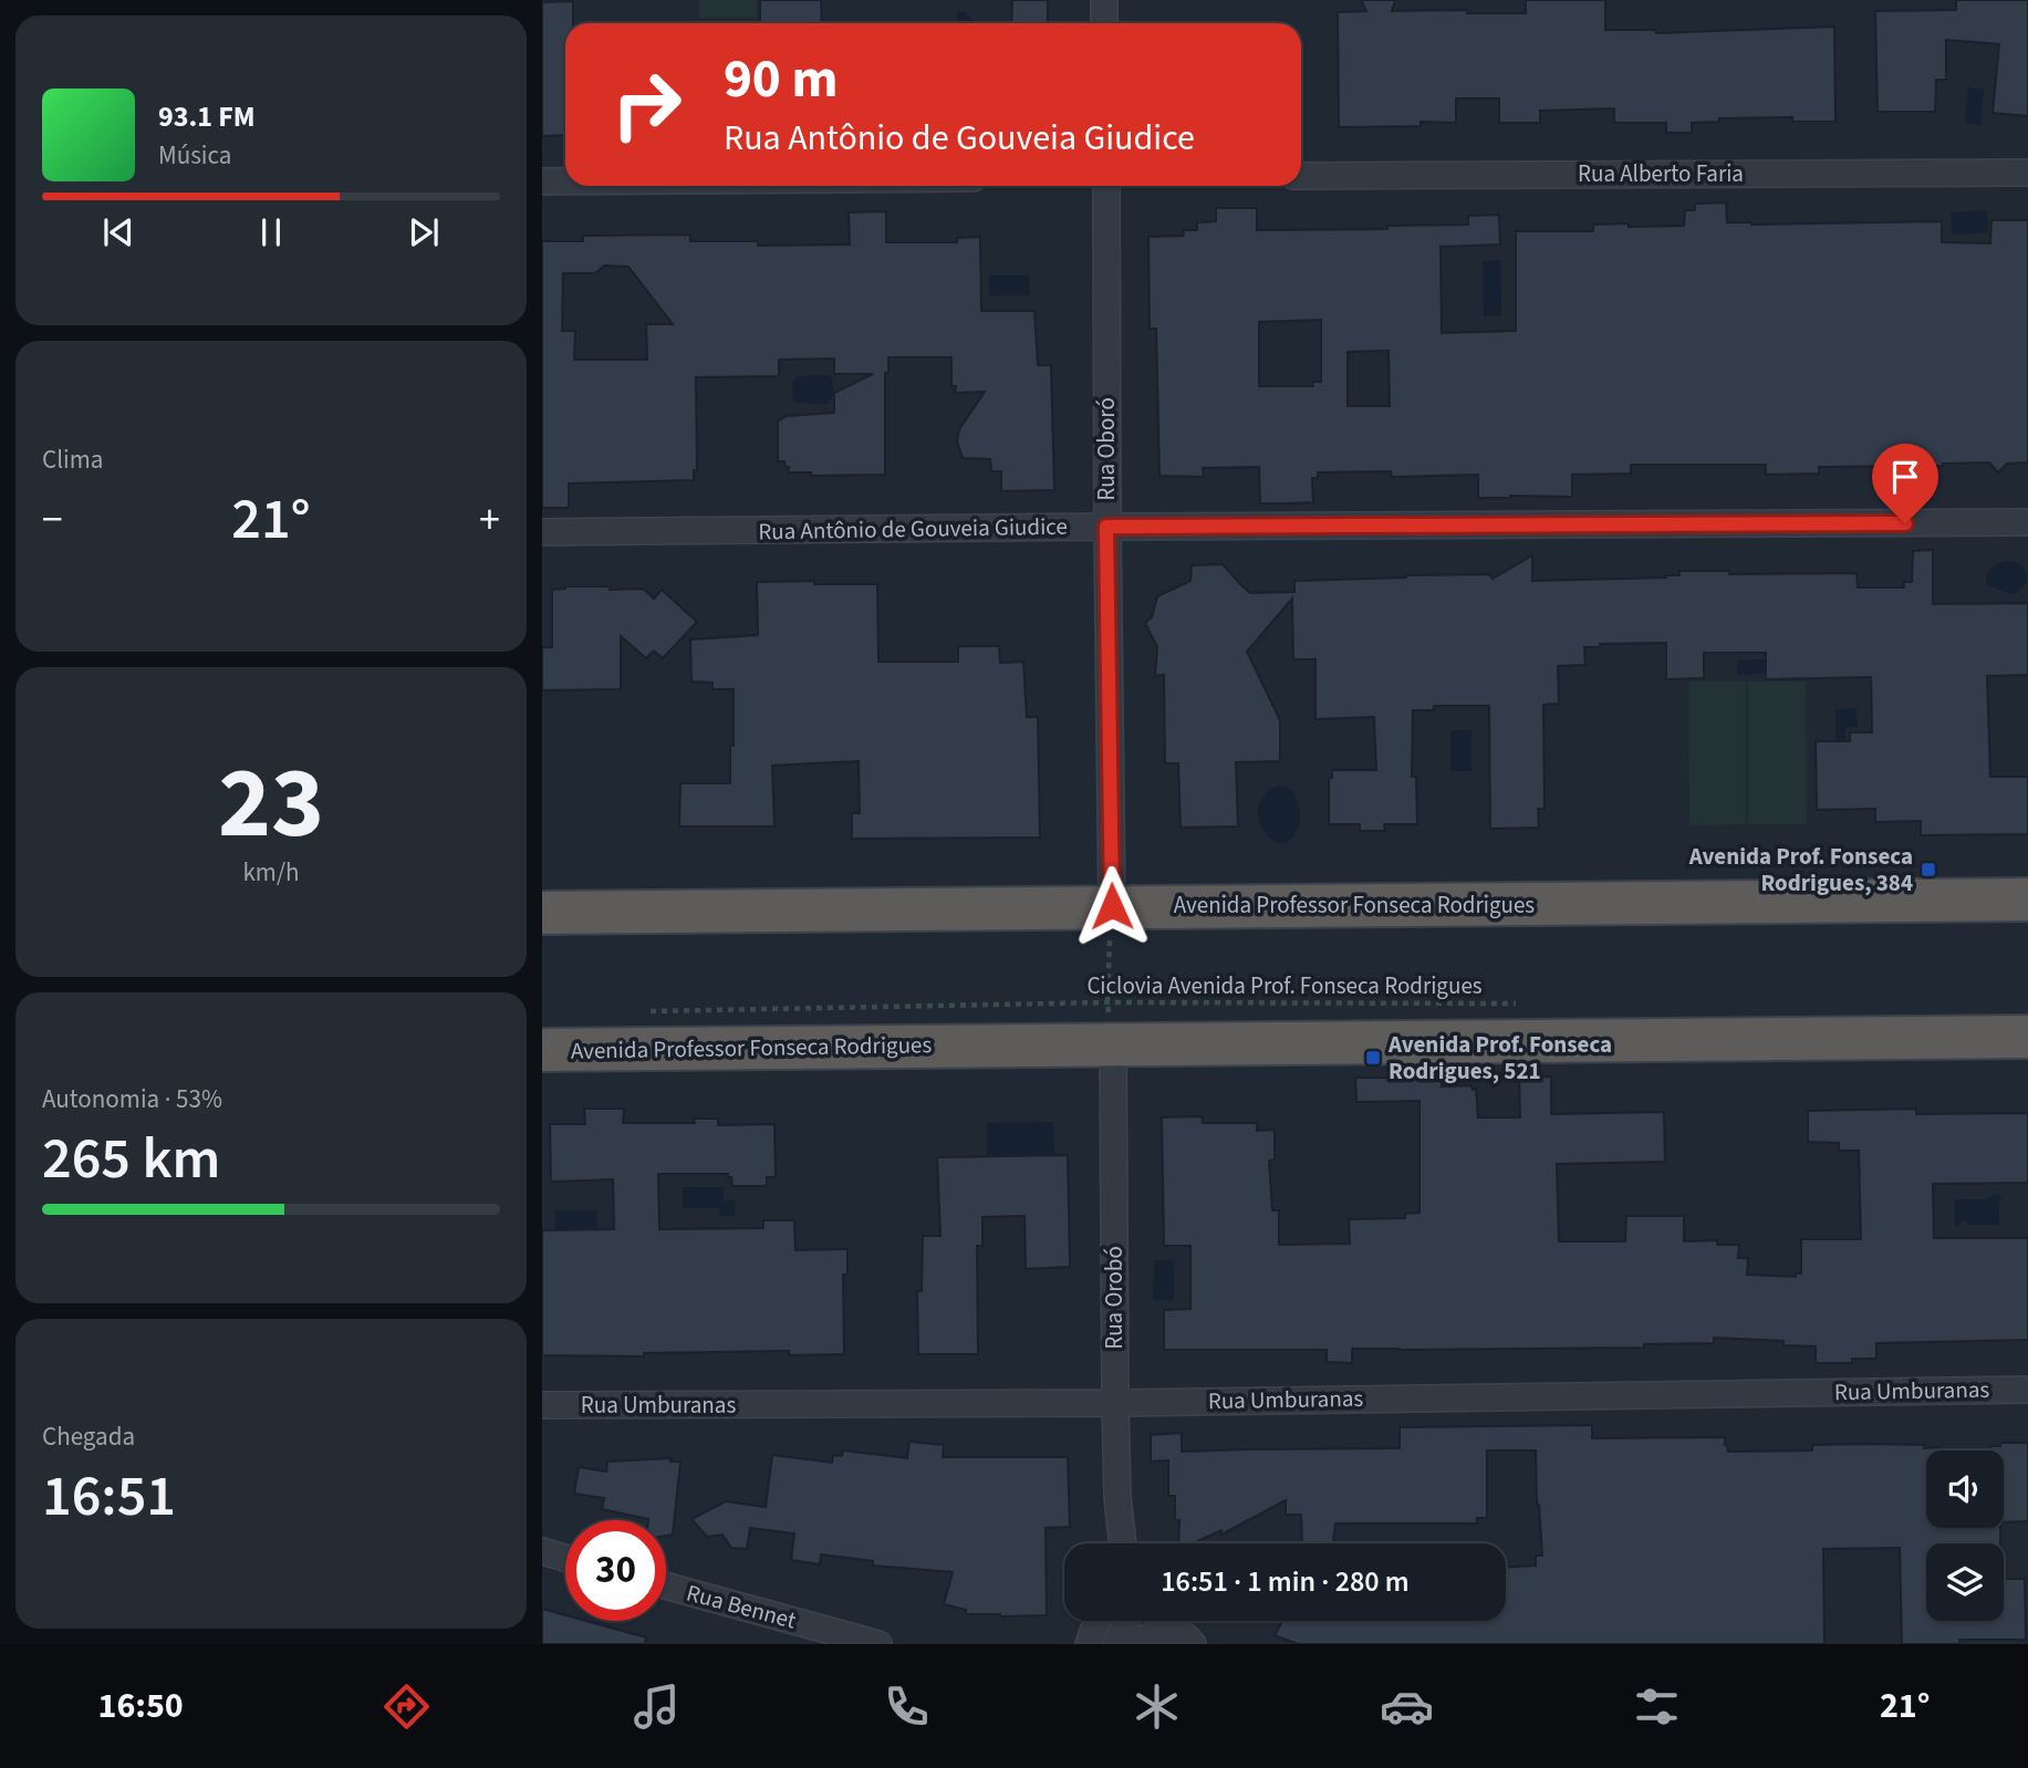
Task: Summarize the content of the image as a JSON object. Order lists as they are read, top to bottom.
{
  "streets": {
    "highway": ["Avenida Professor Fonseca Rodrigues"],
    "street": [
      "Rua Alberto Faria",
      "Rua Oboró",
      "Rua Antônio de Gouveia Giudice",
      "Rua Orobó",
      "Rua Umburanas",
      "Rua Bennet"
    ],
    "path": ["Ciclovia Avenida Prof. Fonseca Rodrigues"]
  },
  "crossings": [
    ["Rua Oboró", "Rua Antônio de Gouveia Giudice"],
    ["Rua Oboró", "Avenida Professor Fonseca Rodrigues"],
    ["Avenida Professor Fonseca Rodrigues", "Rua Orobó"],
    ["Rua Orobó", "Rua Umburanas"]
  ],
  "places": {
    "transit": ["Avenida Prof. Fonseca Rodrigues, 384", "Avenida Prof. Fonseca Rodrigues, 521"]
  },
  "page": {
    "turn": ["90 m", "Rua Antônio de Gouveia Giudice"],
    "song": ["93.1 FM", "Música"],
    "tile": [
      "Clima",
      ["23", "km/h"],
      ["Autonomia · 53%", "265 km"],
      ["Chegada", "16:51"]
    ],
    "heat": ["−", "21°", "+"],
    "limit": "30",
    "trip": "16:51 · 1 min · 280 m",
    "tabs": ["16:50", "21°"]
  }
}
